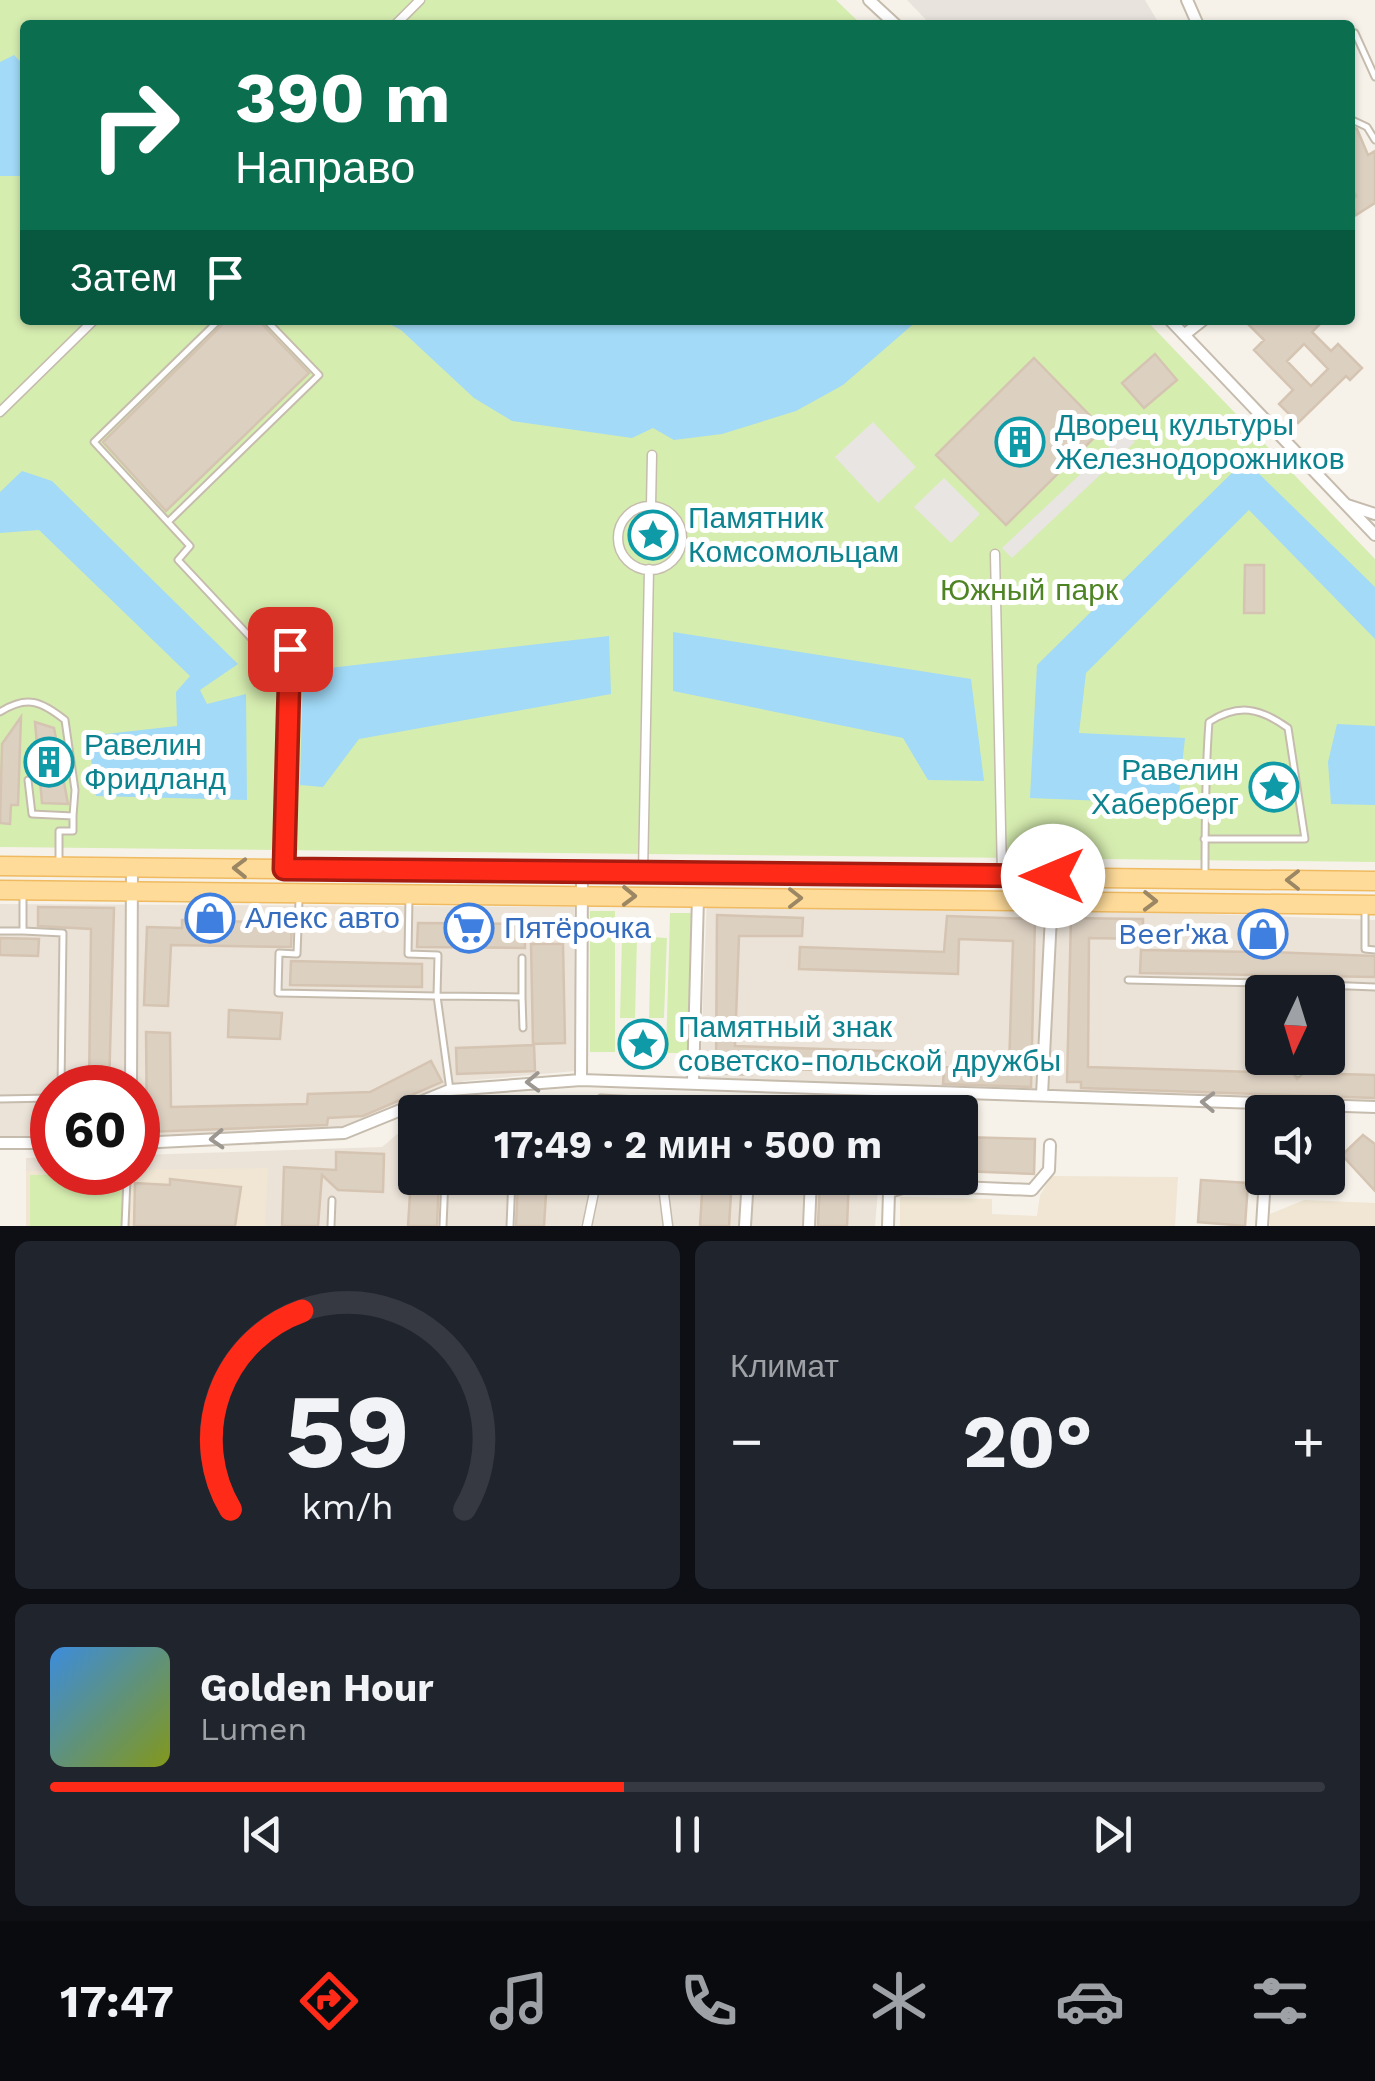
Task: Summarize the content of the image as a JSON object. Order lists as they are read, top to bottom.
{
  "parks": ["Южный парк"],
  "places": {
    "building": ["Дворец культуры Железнодорожников", "Равелин Фридланд"],
    "place": ["Памятник Комсомольцам", "Равелин Хаберберг", "Памятный знак советско-польской дружбы"],
    "shop": ["Алекс авто", "Beer'жа"],
    "supermarket": ["Пятёрочка"]
  },
  "north": "bottom",
  "page": {
    "turn": ["390 m", "Направо"],
    "then": "Затем",
    "limit": "60",
    "trip": "17:49 · 2 мин · 500 m",
    "tile": "Климат",
    "heat": ["−", "20°", "+"],
    "song": ["Golden Hour", "Lumen"],
    "tabs": "17:47",
    "gauge": ["59", "km/h"]
  }
}
